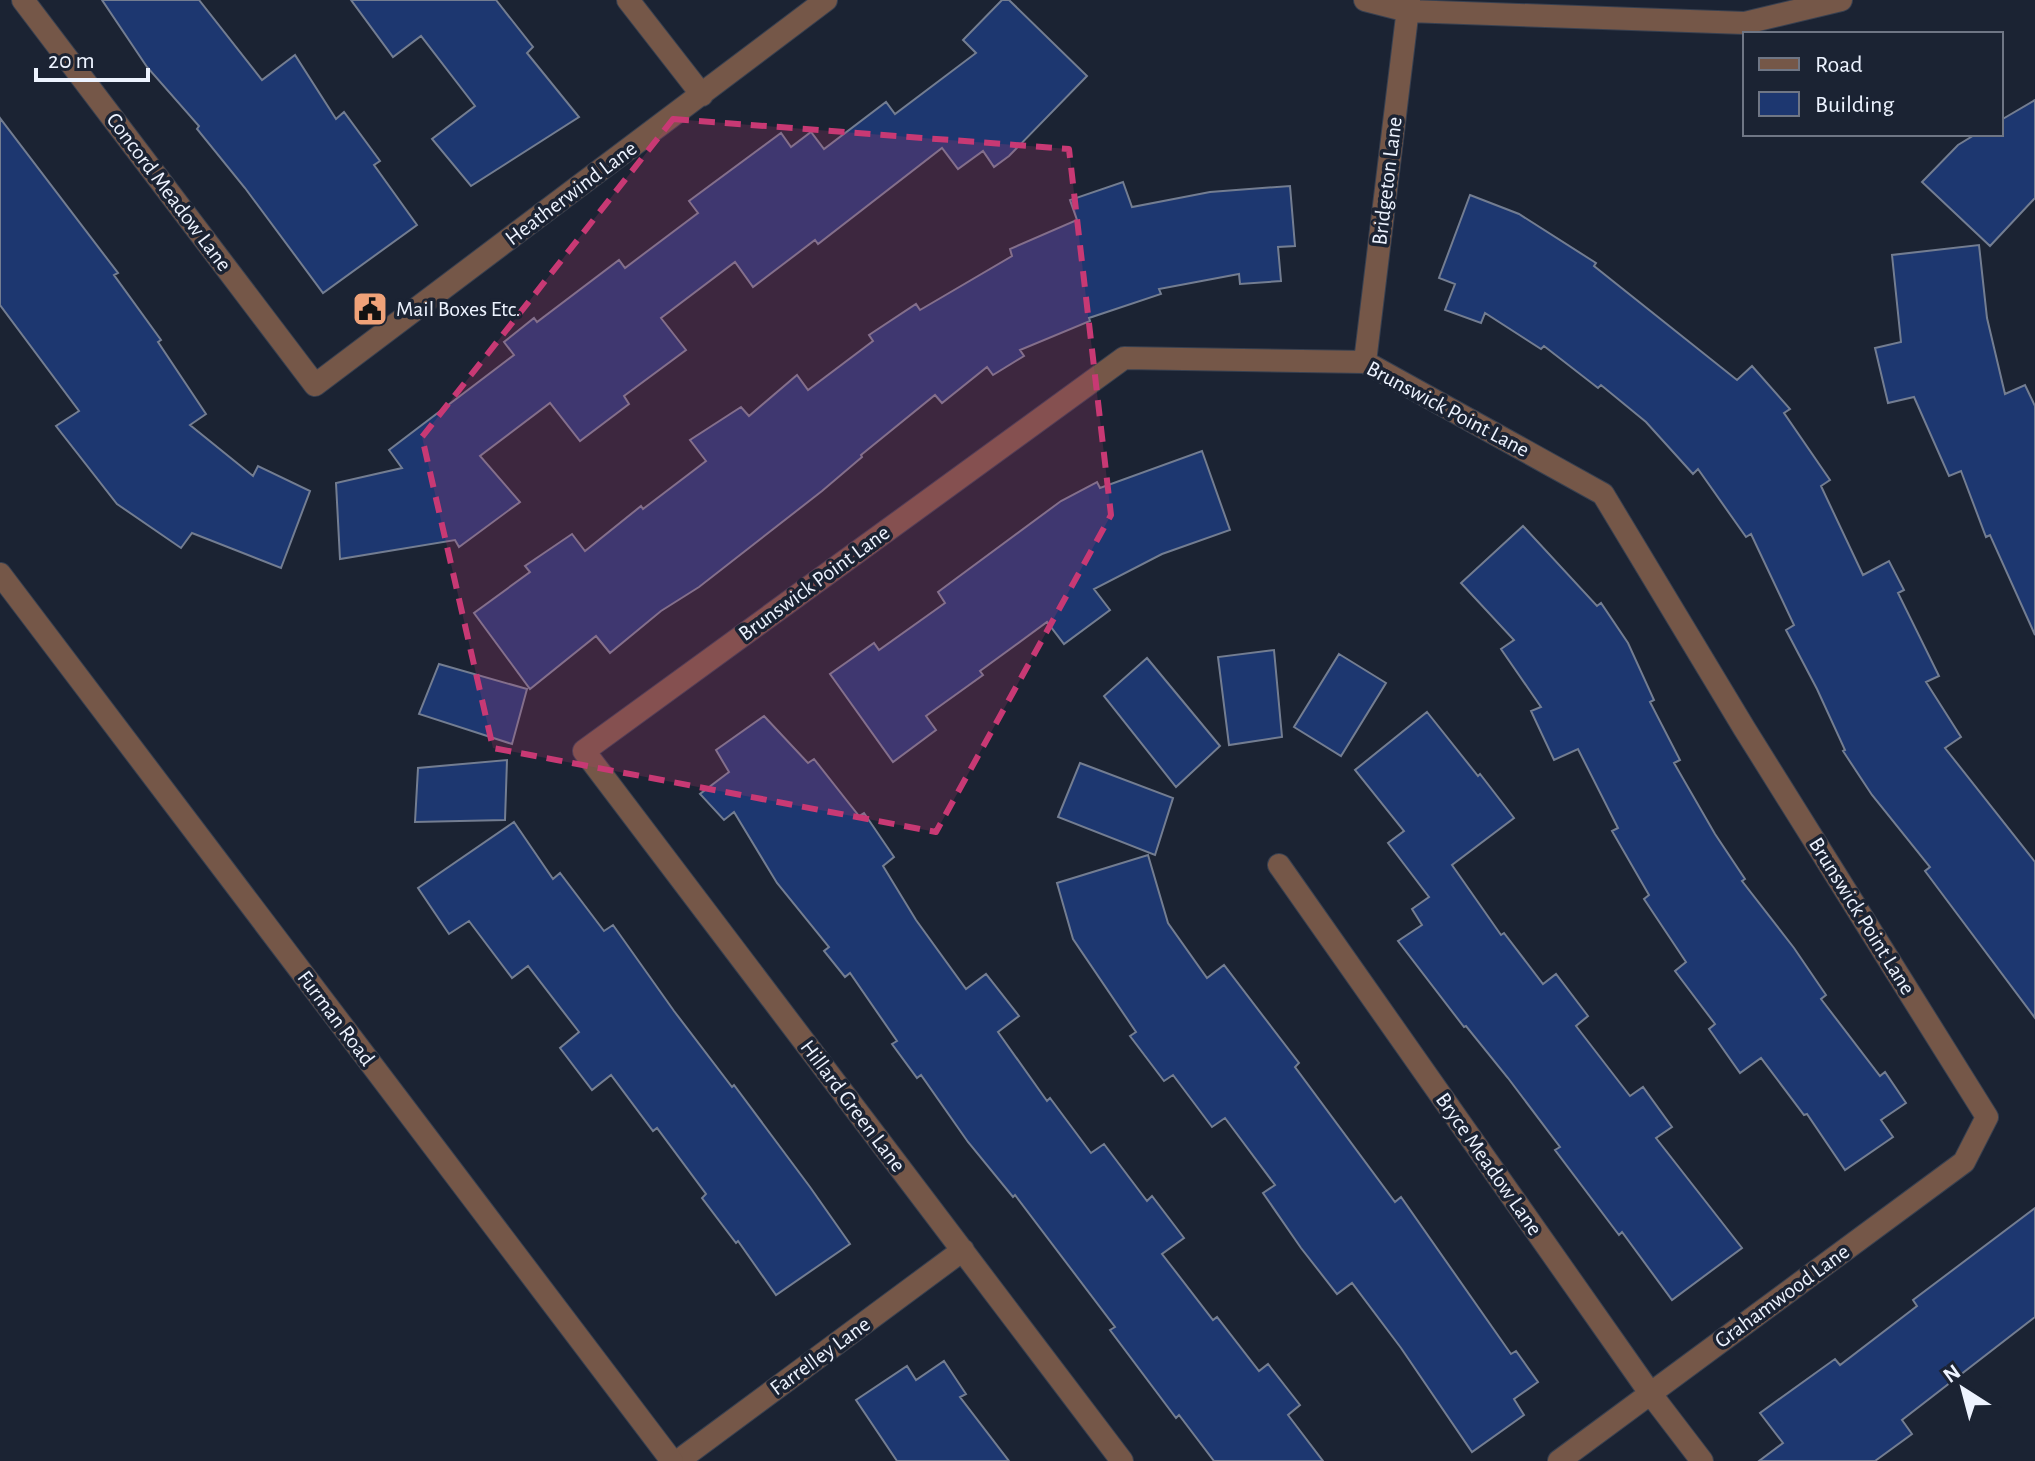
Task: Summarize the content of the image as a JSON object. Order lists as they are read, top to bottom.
{
  "streets": {
    "street": [
      "Bridgeton Lane",
      "Concord Meadow Lane",
      "Heatherwind Lane",
      "Brunswick Point Lane",
      "Furman Road",
      "Hillard Green Lane",
      "Bryce Meadow Lane",
      "Grahamwood Lane",
      "Farrelley Lane"
    ]
  },
  "crossings": [
    ["Bridgeton Lane", "Brunswick Point Lane"],
    ["Concord Meadow Lane", "Heatherwind Lane"],
    ["Brunswick Point Lane", "Hillard Green Lane"],
    ["Brunswick Point Lane", "Grahamwood Lane"],
    ["Furman Road", "Farrelley Lane"],
    ["Hillard Green Lane", "Farrelley Lane"],
    ["Bryce Meadow Lane", "Grahamwood Lane"]
  ],
  "places": {
    "public building": ["Mail Boxes Etc."]
  },
  "legend": ["Road", "Building"],
  "scale_bar": "20 m",
  "north": "top left"
}
